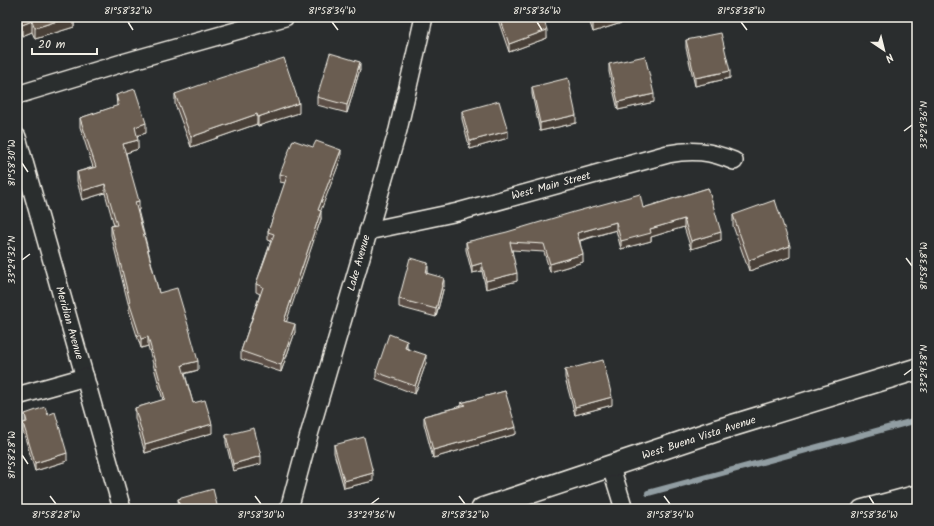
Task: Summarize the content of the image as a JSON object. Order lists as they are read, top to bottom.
{
  "streets": {
    "street": [
      "West Main Street",
      "Lake Avenue",
      "Meridian Avenue",
      "West Buena Vista Avenue"
    ]
  },
  "crossings": [
    ["West Main Street", "Lake Avenue"]
  ],
  "scale_bar": "20 m",
  "north": "bottom right",
  "coordinates": [
    "81°58'32\"W",
    "81°58'34\"W",
    "81°58'36\"W",
    "81°58'38\"W",
    "33°29'36\"N",
    "81°58'30\"W",
    "33°29'32\"N",
    "33°29'38\"N",
    "81°58'28\"W"
  ]
}
